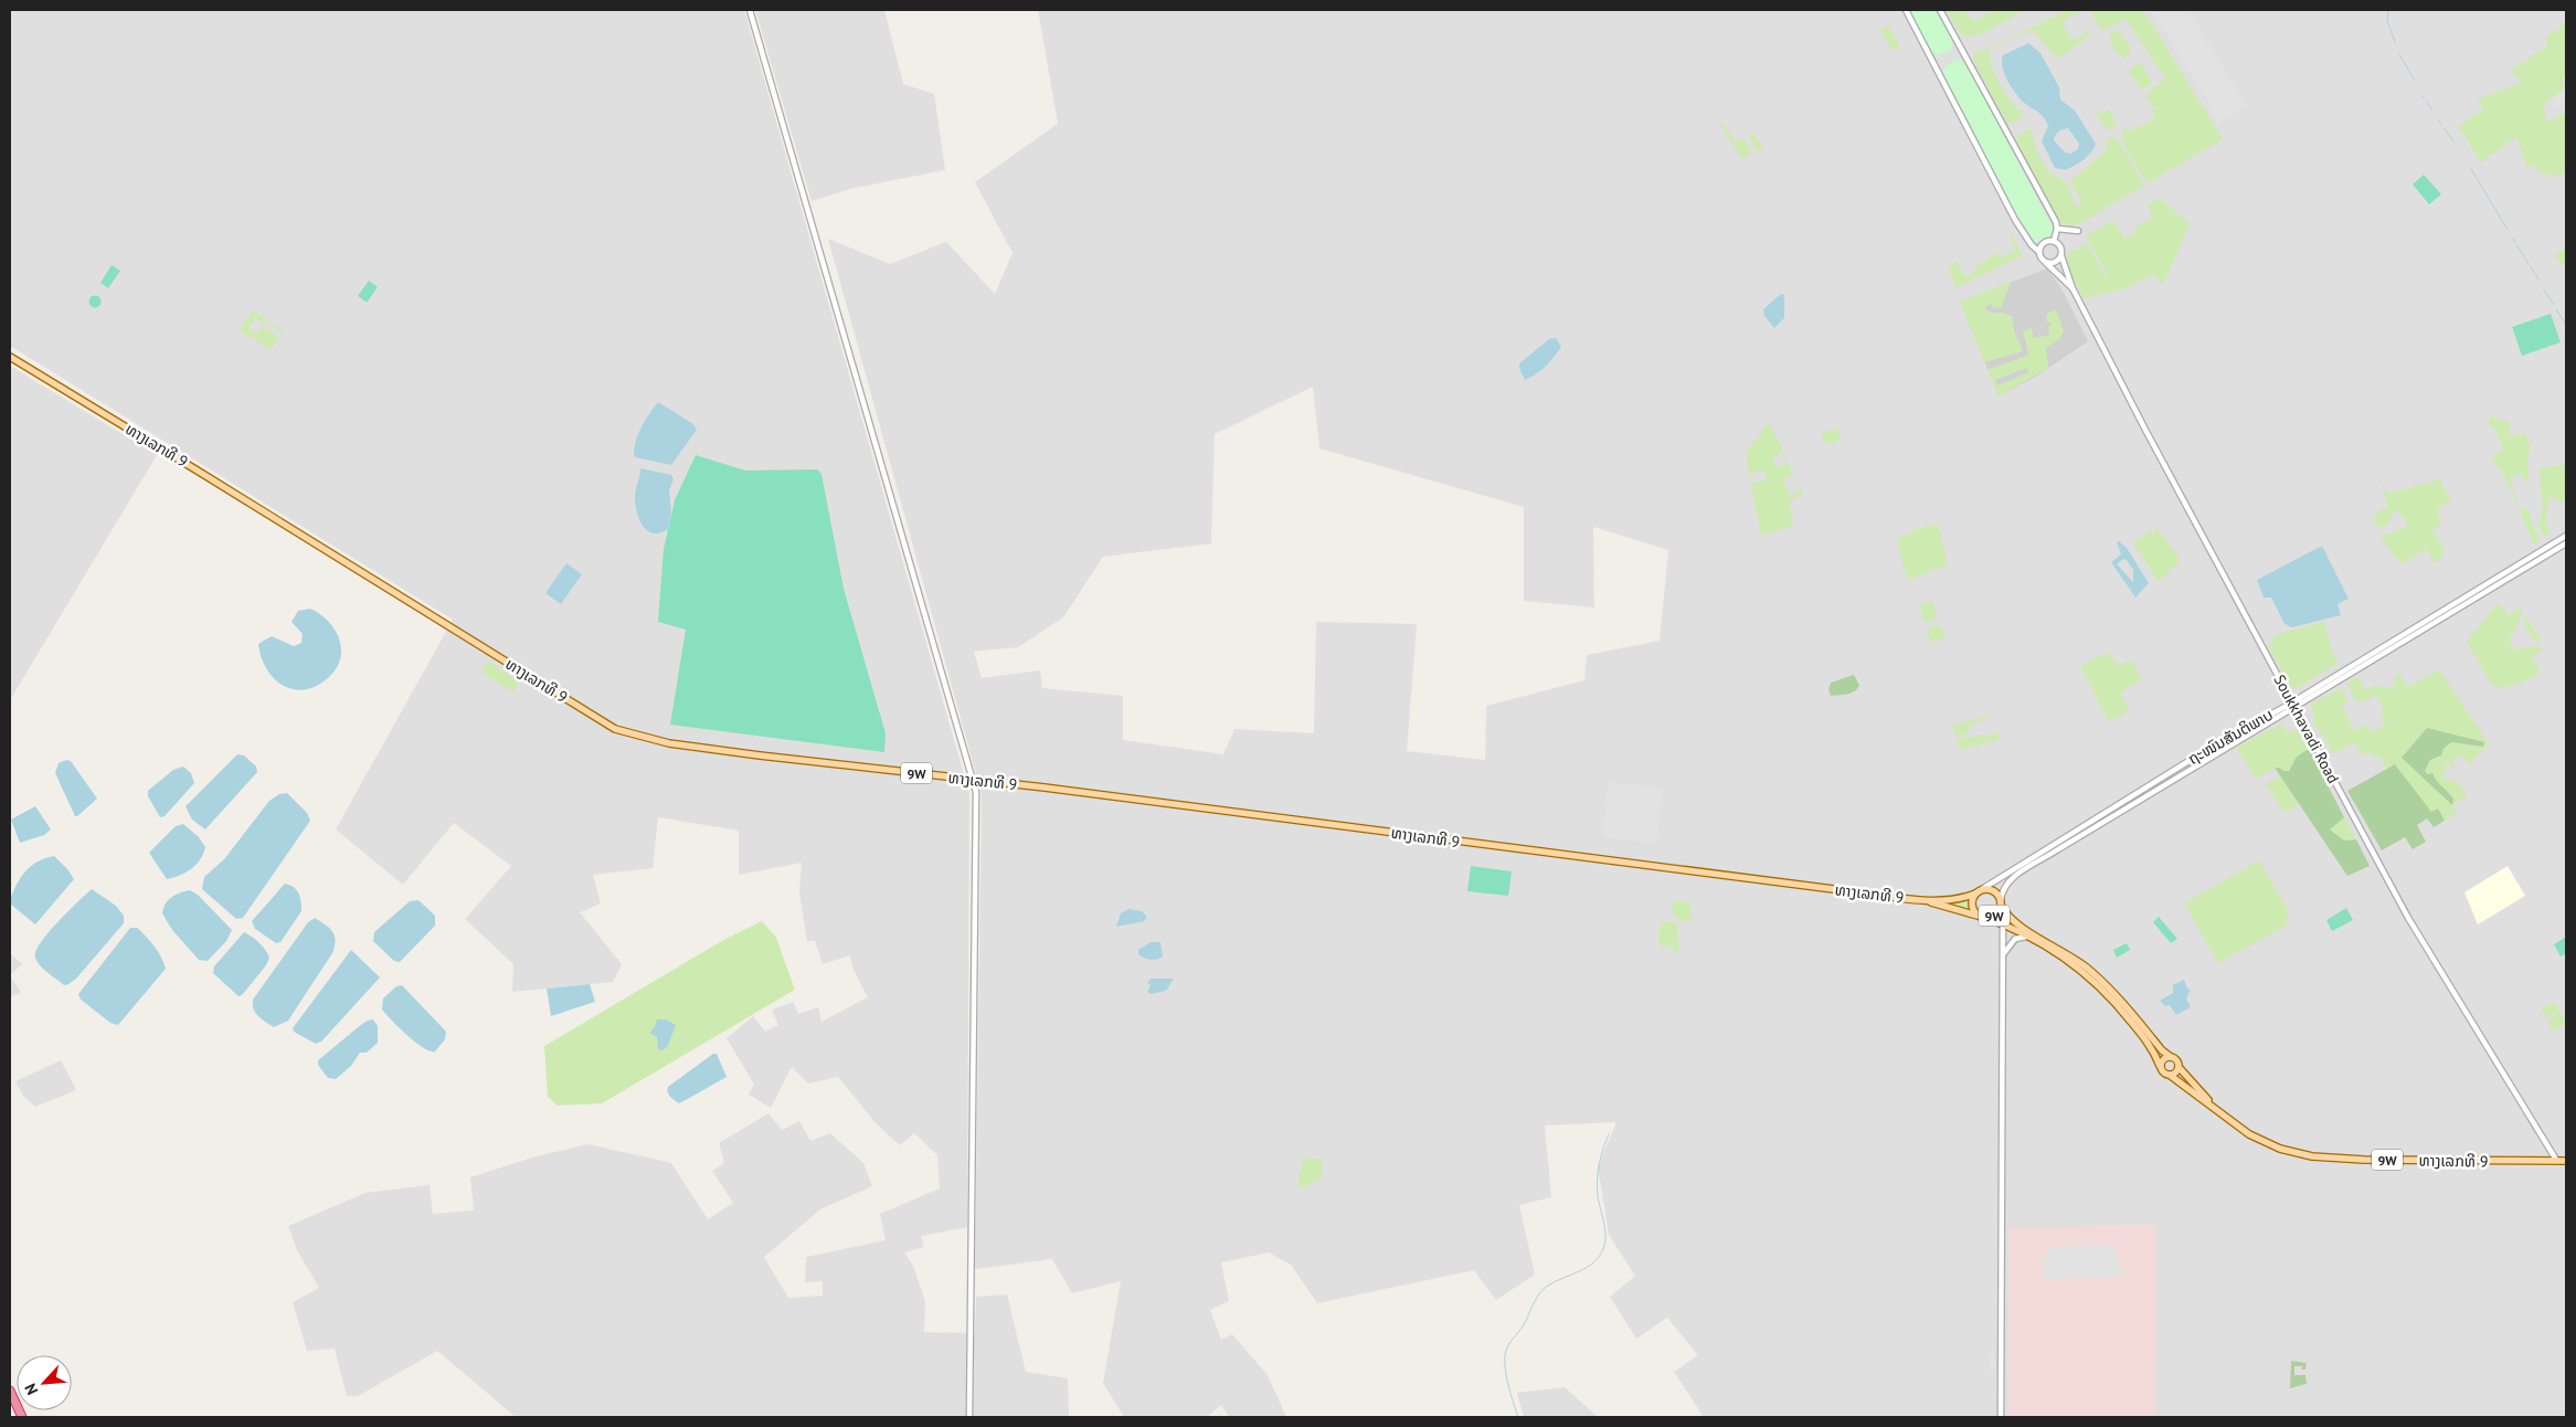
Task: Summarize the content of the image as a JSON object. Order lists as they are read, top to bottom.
{
  "streets": {
    "main road": ["ທາງເລກທີ 9", "9W"],
    "street": ["Soukkhavadi Road", "ຖະໜົນສັນຕິພາບ"]
  },
  "crossings": [
    ["ທາງເລກທີ 9", "Soukkhavadi Road"],
    ["ທາງເລກທີ 9", "ຖະໜົນສັນຕິພາບ"],
    ["ທາງເລກທີ 9", "9W"],
    ["Soukkhavadi Road", "ຖະໜົນສັນຕິພາບ"],
    ["ຖະໜົນສັນຕິພາບ", "9W"]
  ],
  "north": "bottom left"
}
